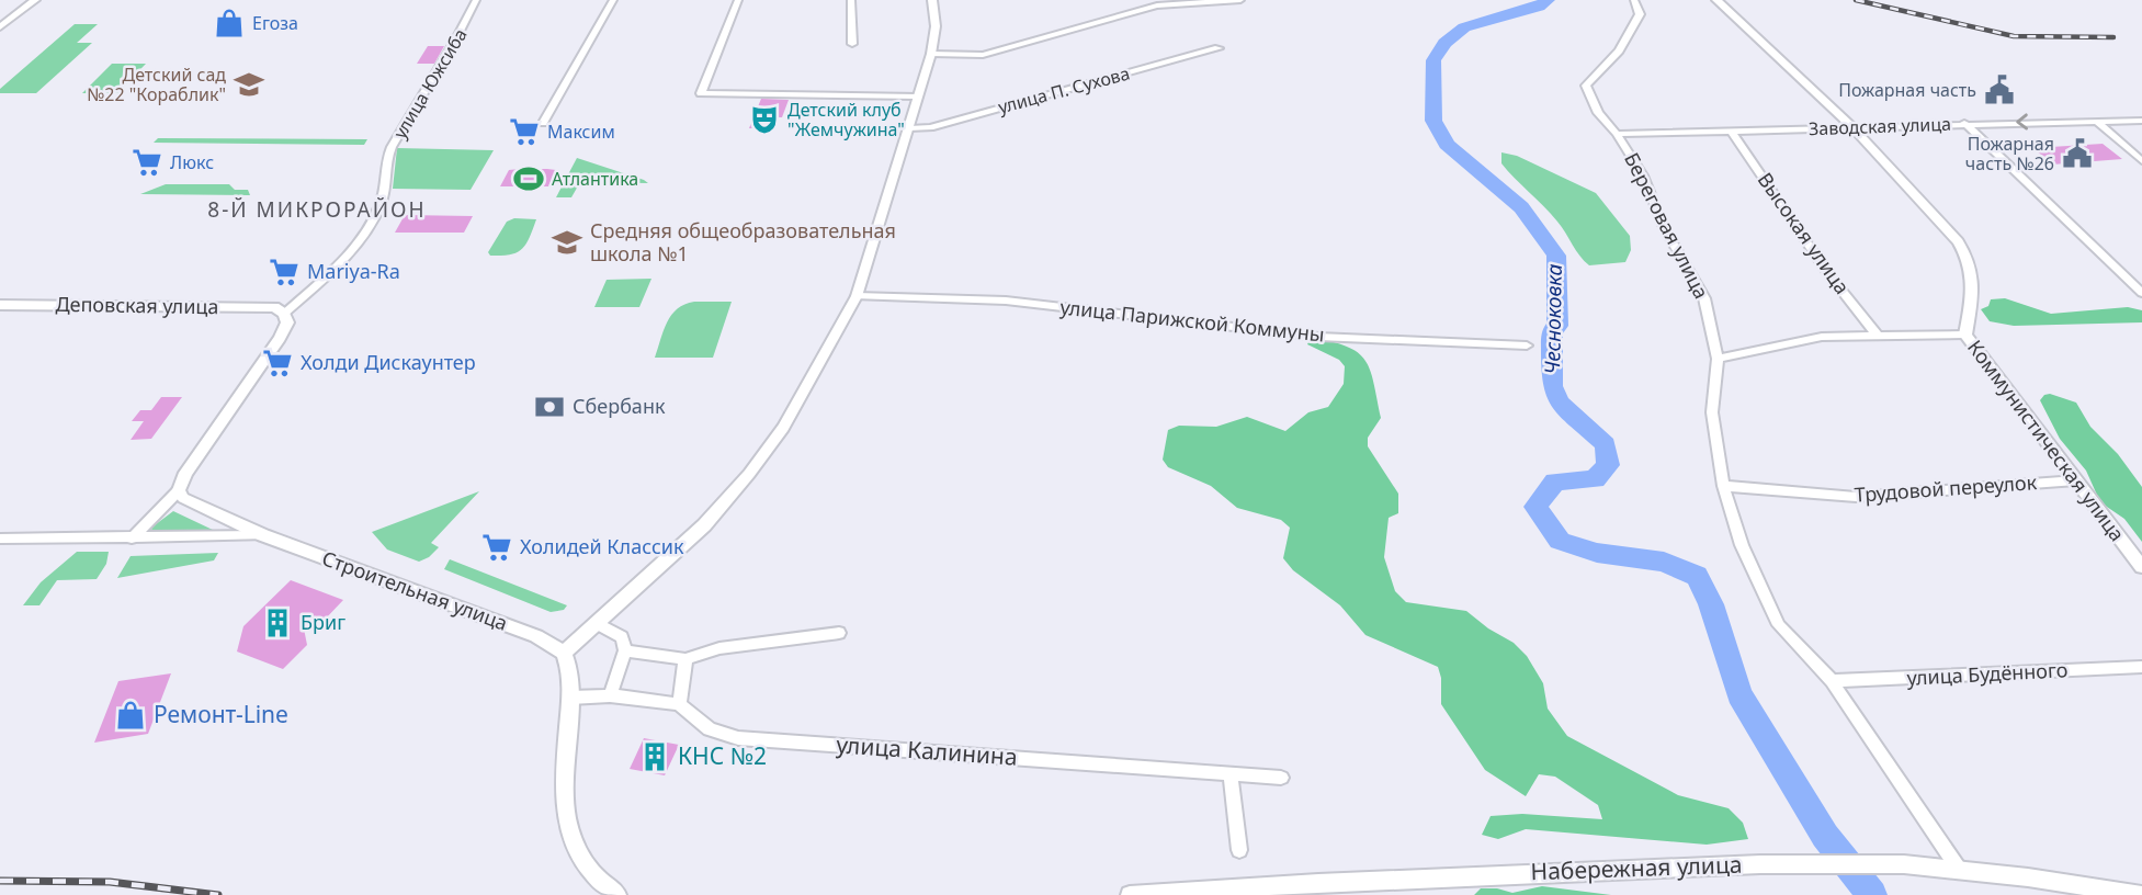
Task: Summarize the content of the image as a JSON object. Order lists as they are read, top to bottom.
{
  "streets": {
    "street": [
      "улица Южсиба",
      "улица П. Сухова",
      "Заводская улица",
      "Береговая улица",
      "Высокая улица",
      "Деповская улица",
      "улица Парижской Коммуны",
      "Коммунистическая улица",
      "Трудовой переулок",
      "Строительная улица",
      "улица Будённого",
      "улица Калинина",
      "Набережная улица"
    ]
  },
  "crossings": [
    ["улица Южсиба", "Деповская улица"],
    ["Заводская улица", "Береговая улица"],
    ["Заводская улица", "Высокая улица"],
    ["Заводская улица", "Коммунистическая улица"],
    ["Береговая улица", "Трудовой переулок"],
    ["Береговая улица", "улица Будённого"],
    ["Береговая улица", "Набережная улица"],
    ["Коммунистическая улица", "Трудовой переулок"]
  ],
  "districts": ["8-Й МИКРОРАЙОН"],
  "water": ["Чесноковка"],
  "places": {
    "shop": ["Егоза", "Ремонт-Line"],
    "school or university": ["Детский сад №22 \"Кораблик\"", "Средняя общеобразовательная школа №1"],
    "public building": ["Пожарная часть", "Пожарная часть №26"],
    "theatre": ["Детский клуб \"Жемчужина\""],
    "supermarket": [
      "Максим",
      "Люкс",
      "Mariya-Ra",
      "Холди Дискаунтер",
      "Холидей Классик"
    ],
    "sports": ["Атлантика"],
    "bank": ["Сбербанк"],
    "building": ["Бриг", "КНС №2"]
  }
}
